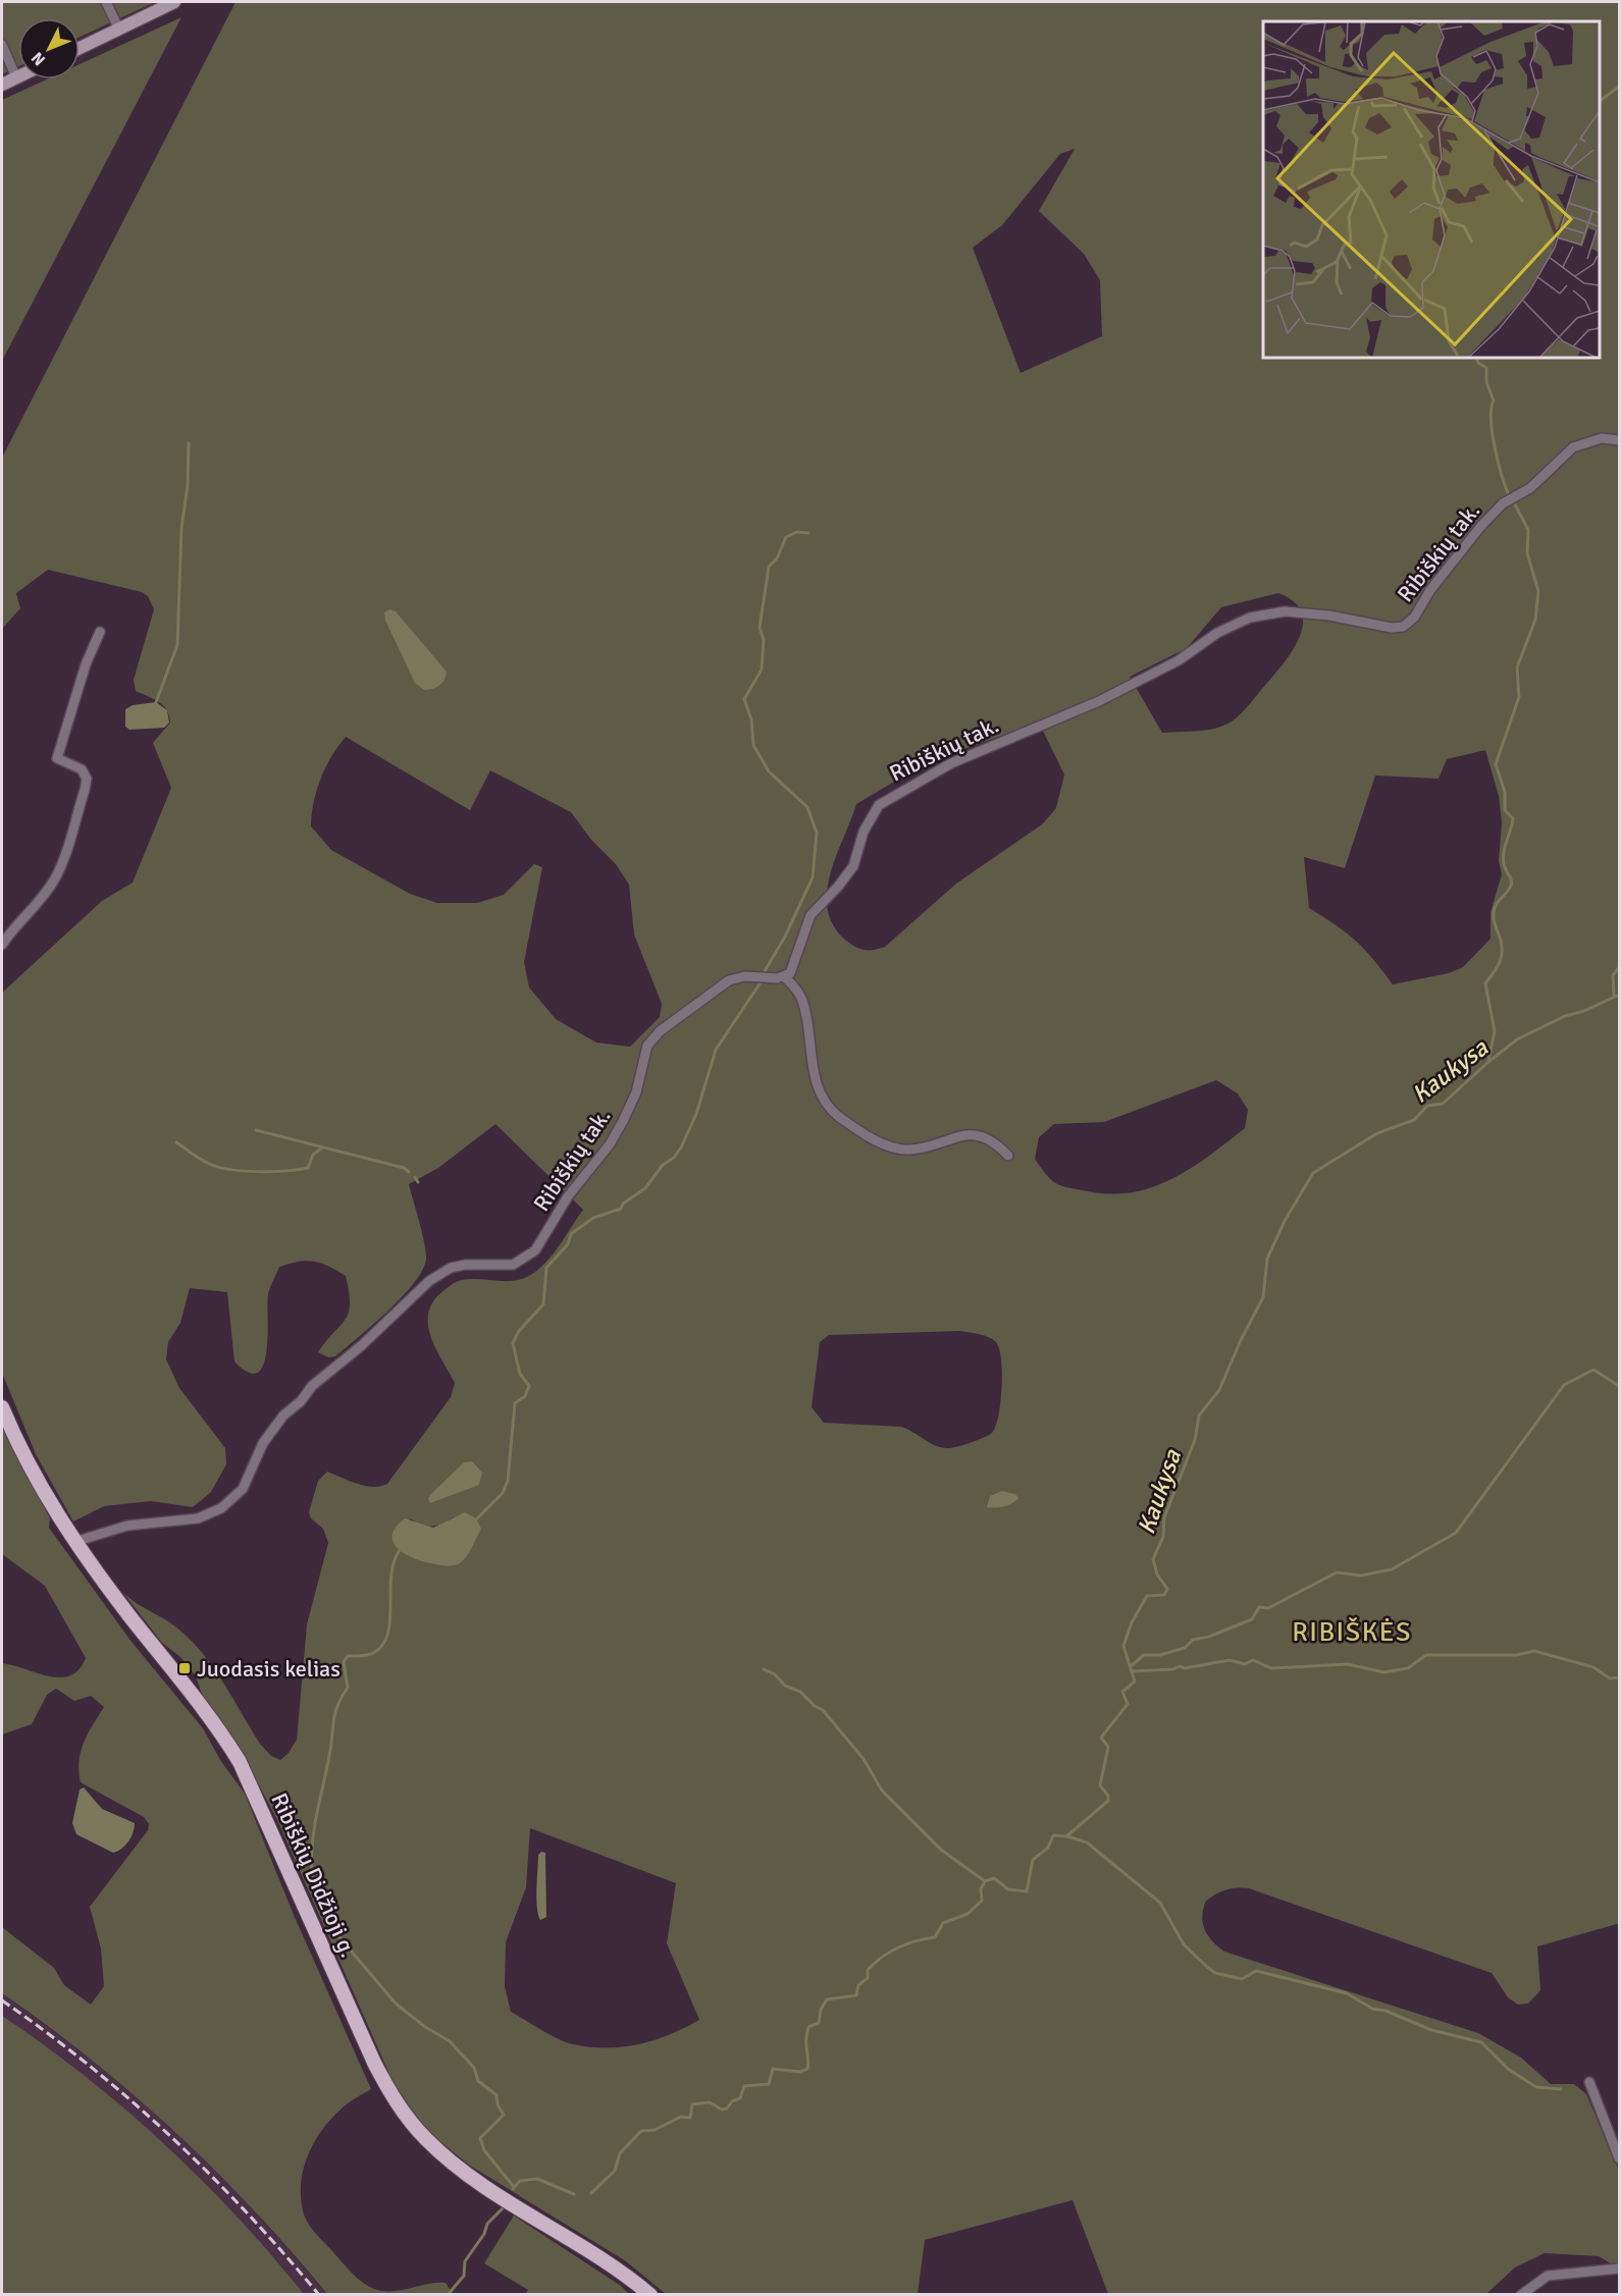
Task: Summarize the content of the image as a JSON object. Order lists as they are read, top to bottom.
{
  "streets": {
    "main road": ["Ribiškių Didžioji g."],
    "street": ["Ribiškių tak."]
  },
  "crossings": [
    ["Ribiškių tak.", "Ribiškių Didžioji g."]
  ],
  "districts": ["RIBIŠKĖS"],
  "water": ["Kaukysa"],
  "places": {
    "transit": ["Juodasis kelias"]
  },
  "north": "bottom left"
}
